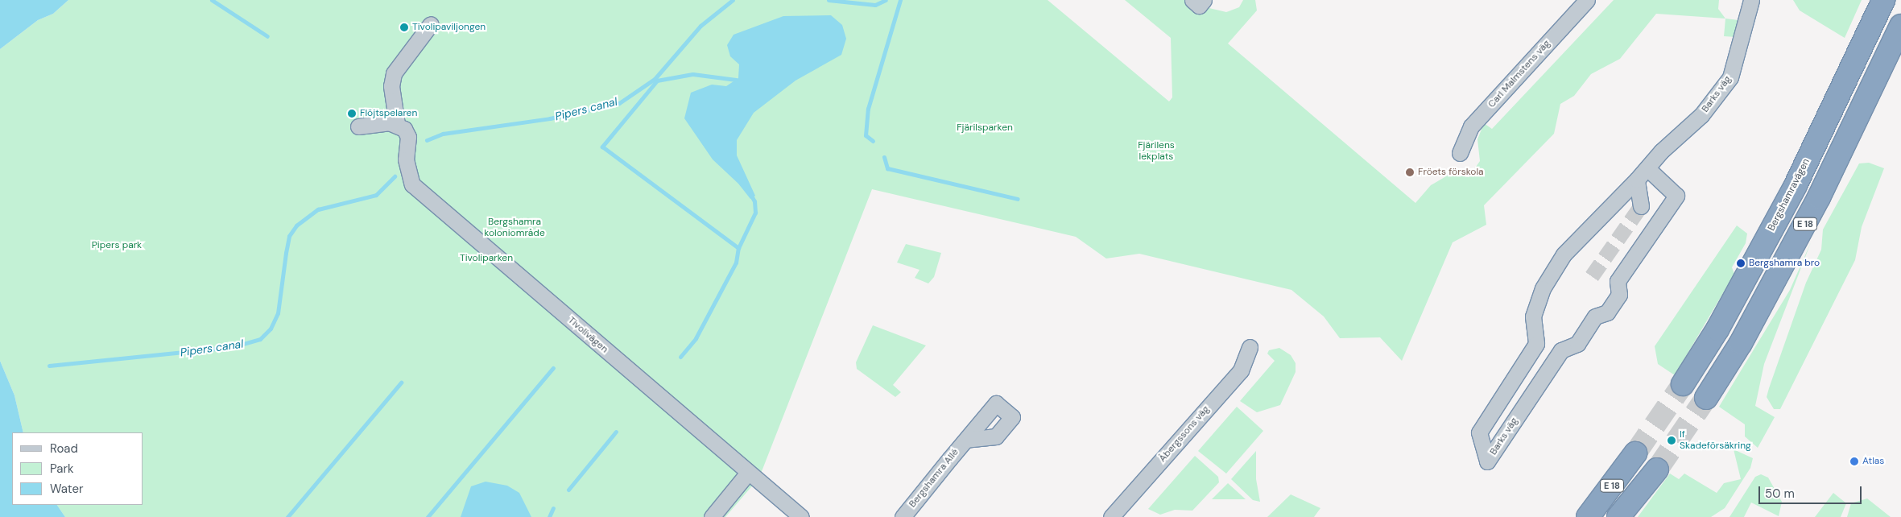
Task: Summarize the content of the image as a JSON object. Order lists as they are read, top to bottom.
{
  "streets": {
    "highway": ["Bergshamravägen", "E 18"],
    "street": [
      "Carl Malmstens väg",
      "Barks väg",
      "Tivolivägen",
      "Åbergssons väg",
      "Bergshamra Allé"
    ]
  },
  "water": ["Pipers canal"],
  "parks": [
    "Fjärilsparken",
    "Fjärilens lekplats",
    "Bergshamra koloniområde",
    "Pipers park",
    "Tivoliparken"
  ],
  "places": [
    "Tivolipaviljongen",
    "Flöjtspelaren",
    "Fröets förskola",
    "Bergshamra bro",
    "If Skadeförsäkring",
    "Atlas"
  ],
  "legend": ["Road", "Park", "Water"],
  "scale_bar": "50 m"
}
